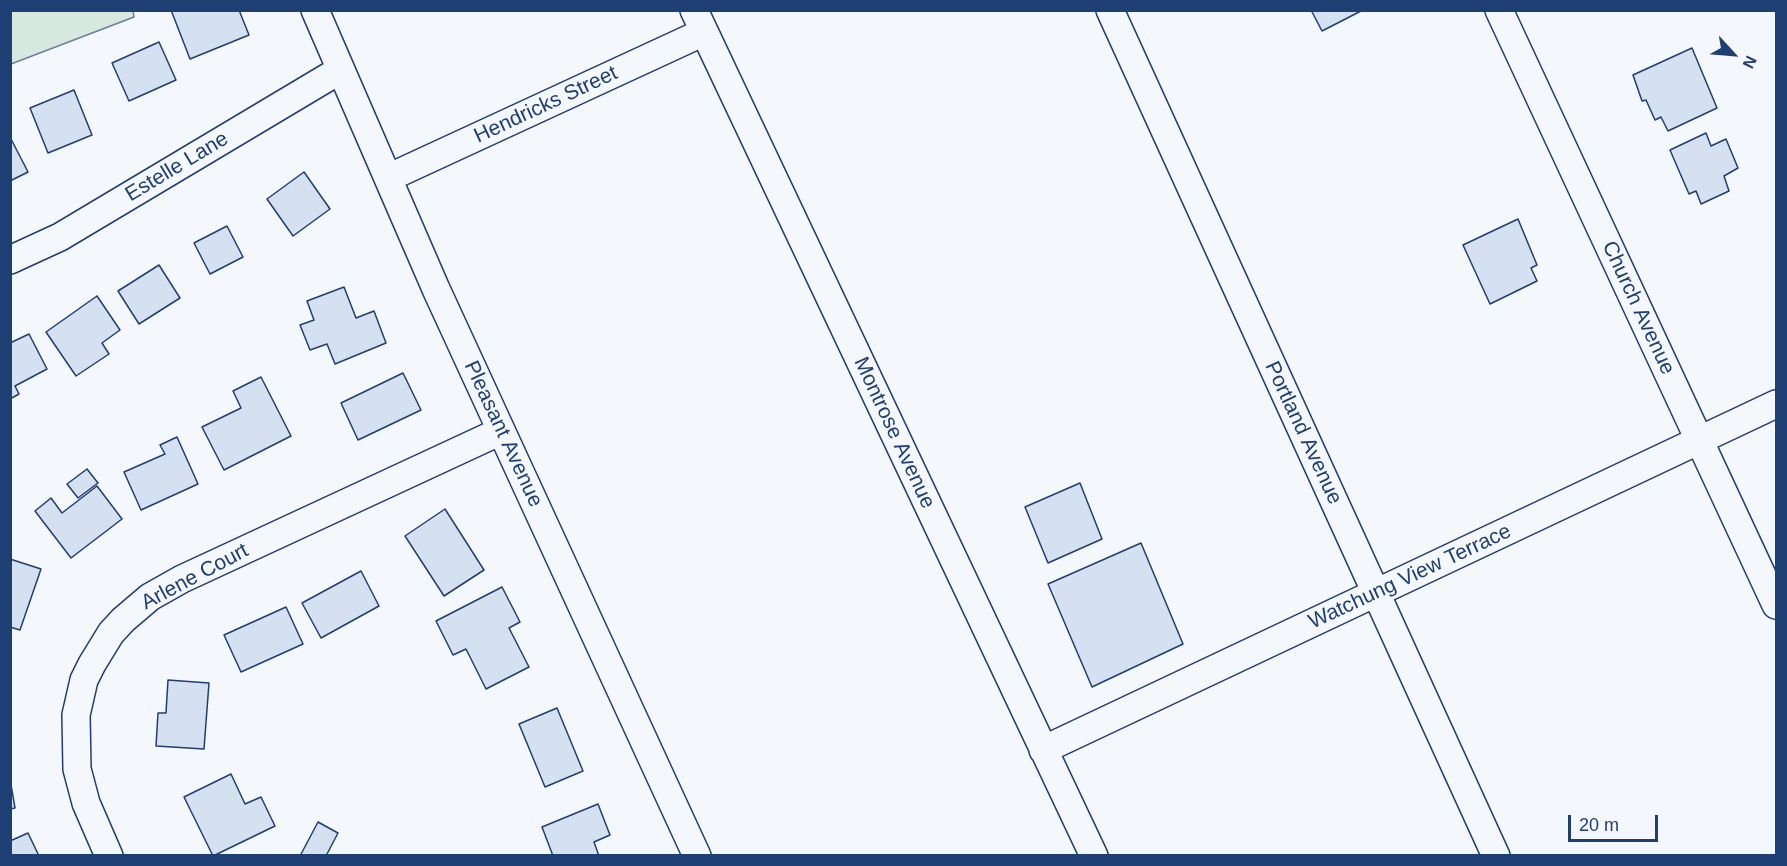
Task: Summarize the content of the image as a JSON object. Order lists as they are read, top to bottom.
{
  "streets": {
    "street": [
      "Hendricks Street",
      "Estelle Lane",
      "Church Avenue",
      "Montrose Avenue",
      "Portland Avenue",
      "Pleasant Avenue",
      "Arlene Court",
      "Watchung View Terrace"
    ]
  },
  "crossings": [
    ["Hendricks Street", "Montrose Avenue"],
    ["Hendricks Street", "Pleasant Avenue"],
    ["Estelle Lane", "Pleasant Avenue"],
    ["Church Avenue", "Watchung View Terrace"],
    ["Montrose Avenue", "Watchung View Terrace"],
    ["Portland Avenue", "Watchung View Terrace"],
    ["Pleasant Avenue", "Arlene Court"]
  ],
  "scale_bar": "20 m",
  "north": "bottom right"
}
